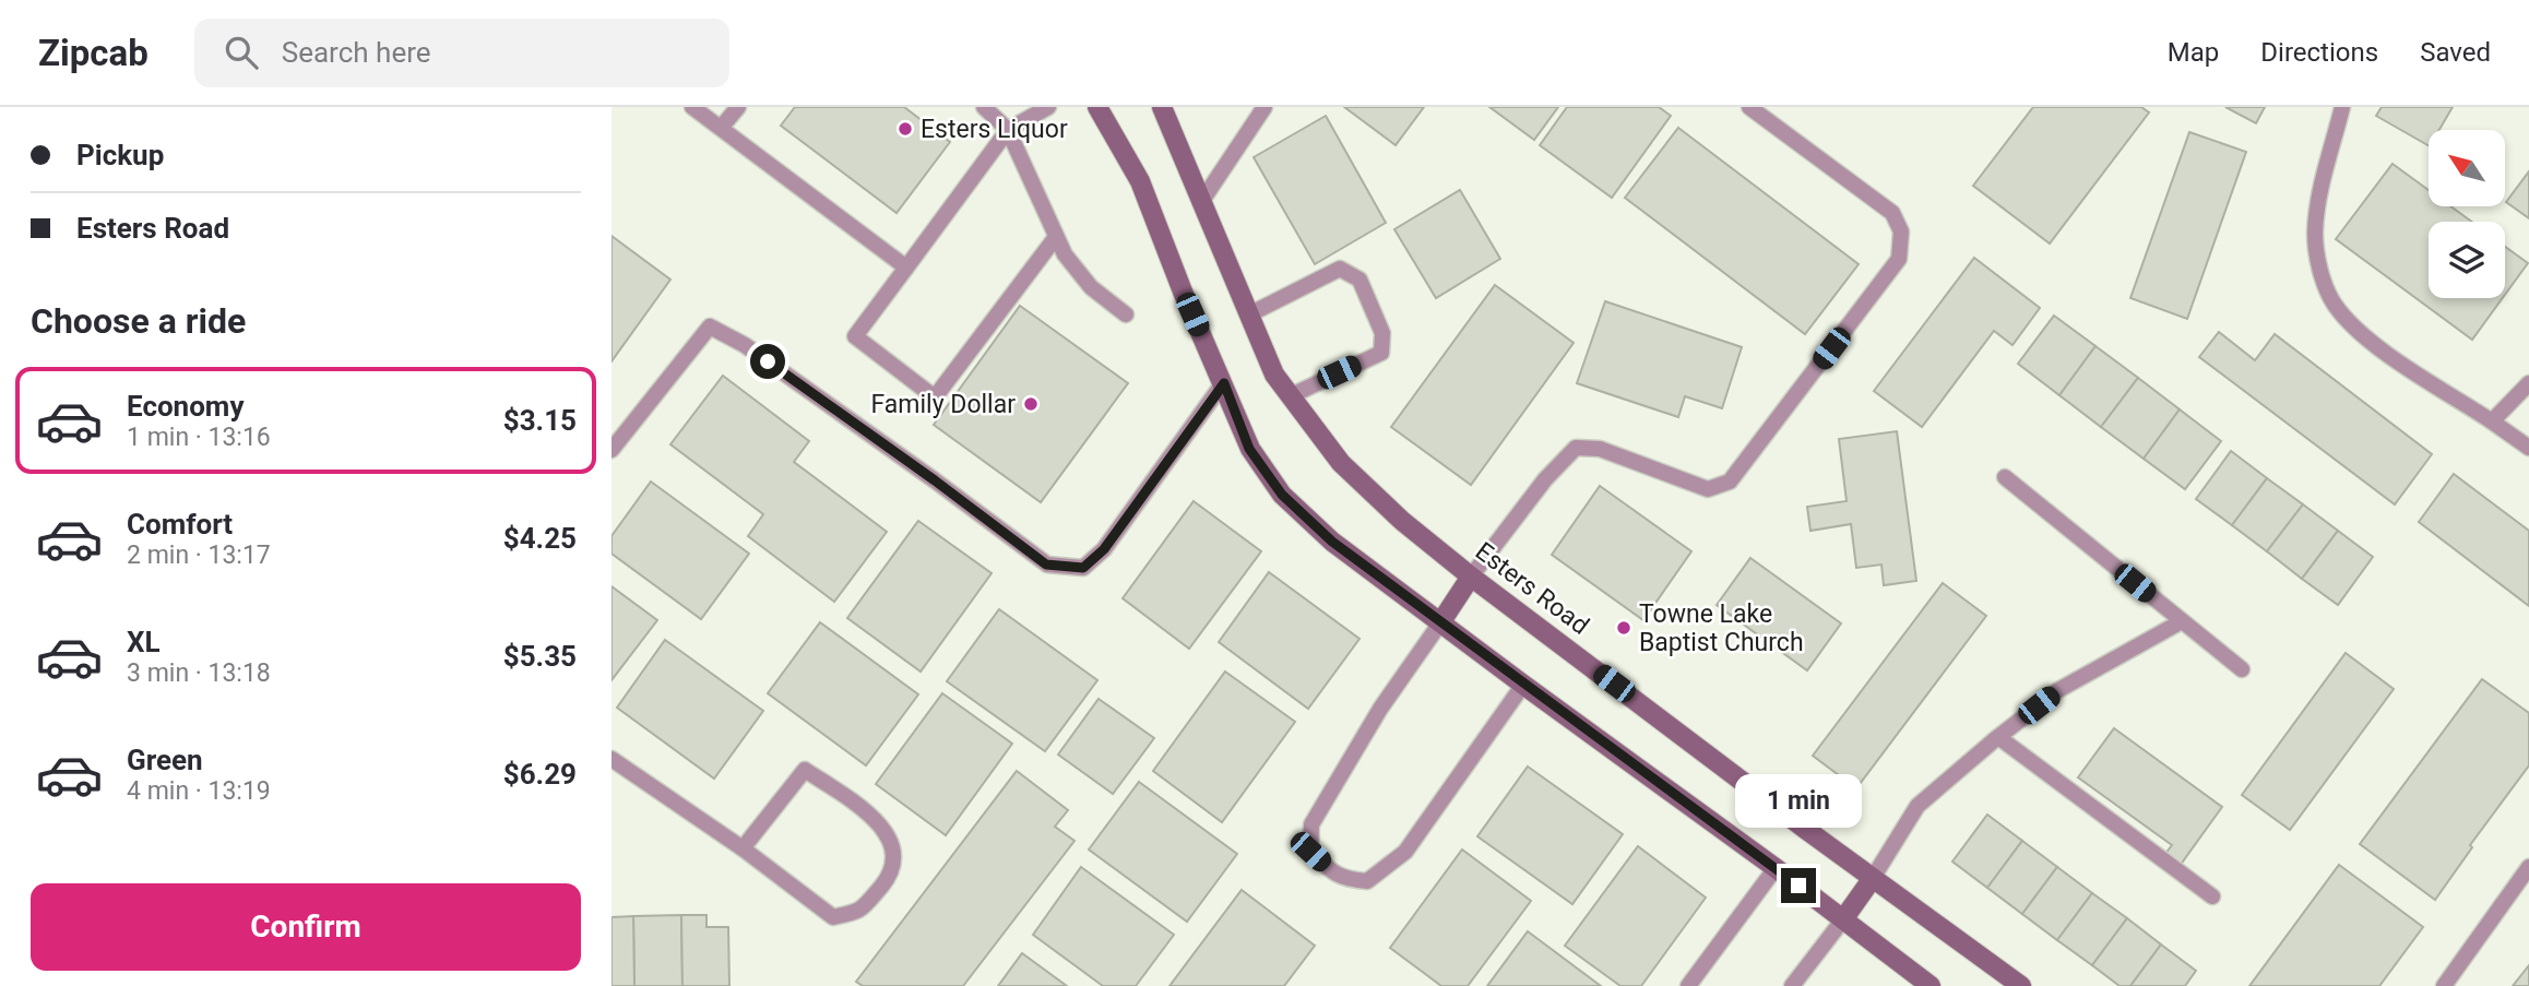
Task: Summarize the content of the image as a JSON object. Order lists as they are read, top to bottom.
{
  "streets": {
    "main road": ["Esters Road"]
  },
  "places": ["Esters Liquor", "Family Dollar", "Towne Lake Baptist Church"],
  "north": "top left",
  "page": {
    "header": "Zipcab",
    "search": "Search here",
    "nav": ["Map", "Directions", "Saved"],
    "banner": ["Pickup", "Esters Road"],
    "heading": "Choose a ride",
    "list": [
      {
        "name": "Economy",
        "note": "1 min · 13:16",
        "value": "$3.15"
      },
      {
        "name": "Comfort",
        "note": "2 min · 13:17",
        "value": "$4.25"
      },
      {
        "name": "XL",
        "note": "3 min · 13:18",
        "value": "$5.35"
      },
      {
        "name": "Green",
        "note": "4 min · 13:19",
        "value": "$6.29"
      }
    ],
    "bubble": "1 min",
    "buttons": "Confirm"
  }
}
